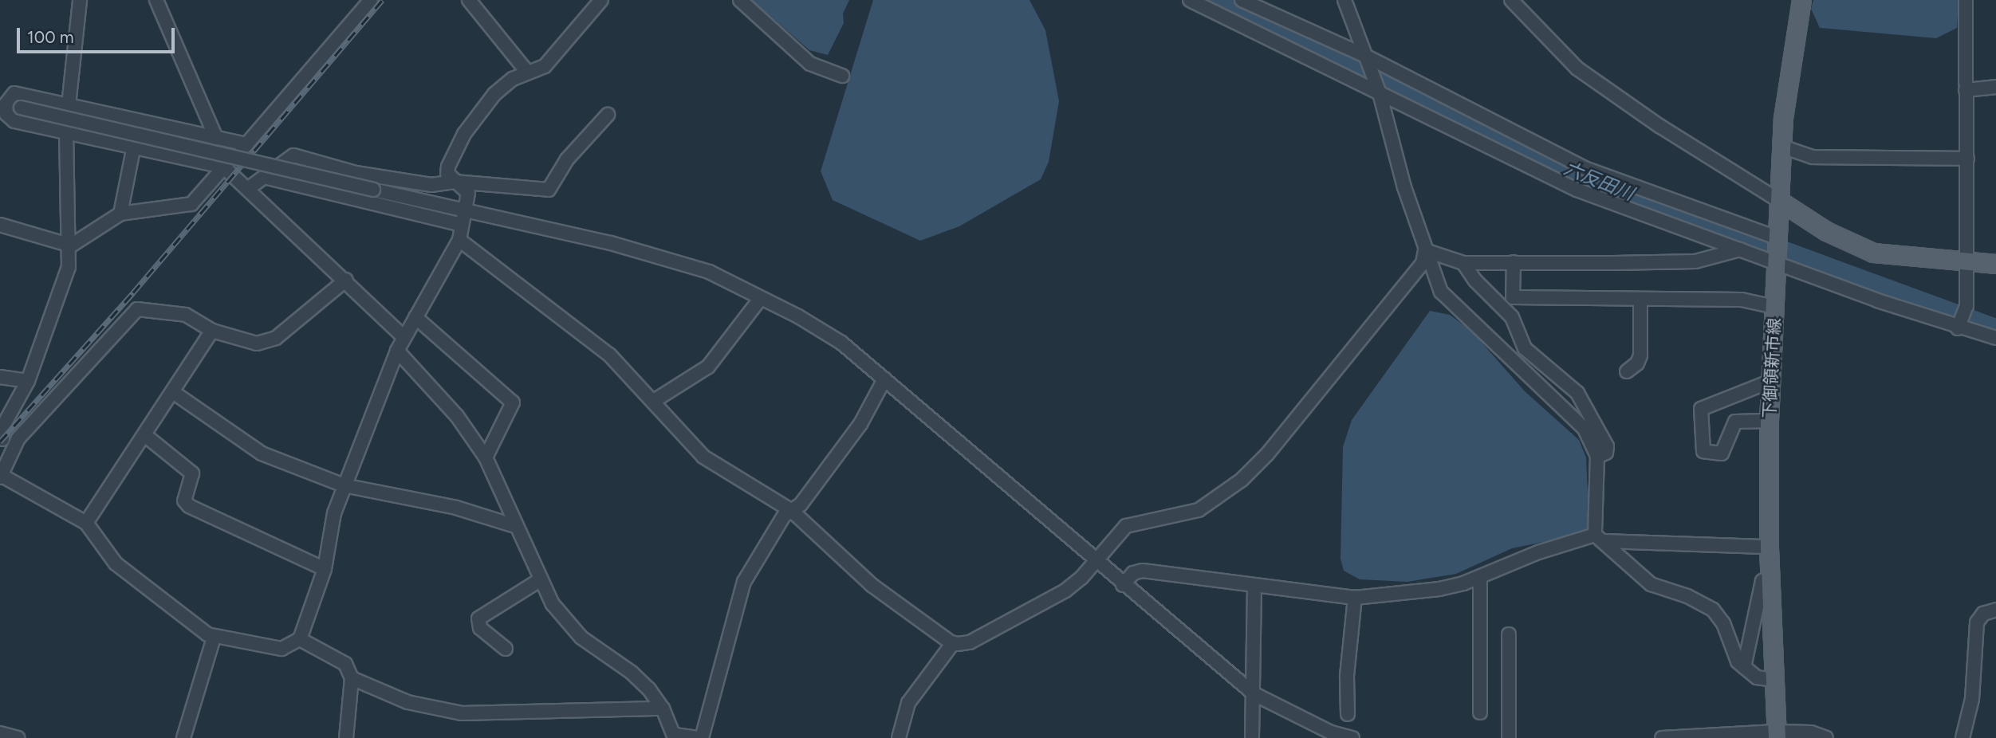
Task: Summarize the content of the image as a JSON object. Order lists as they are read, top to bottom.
{
  "streets": {
    "main road": ["下御領新市線"]
  },
  "water": ["六反田川"],
  "scale_bar": "100 m"
}
